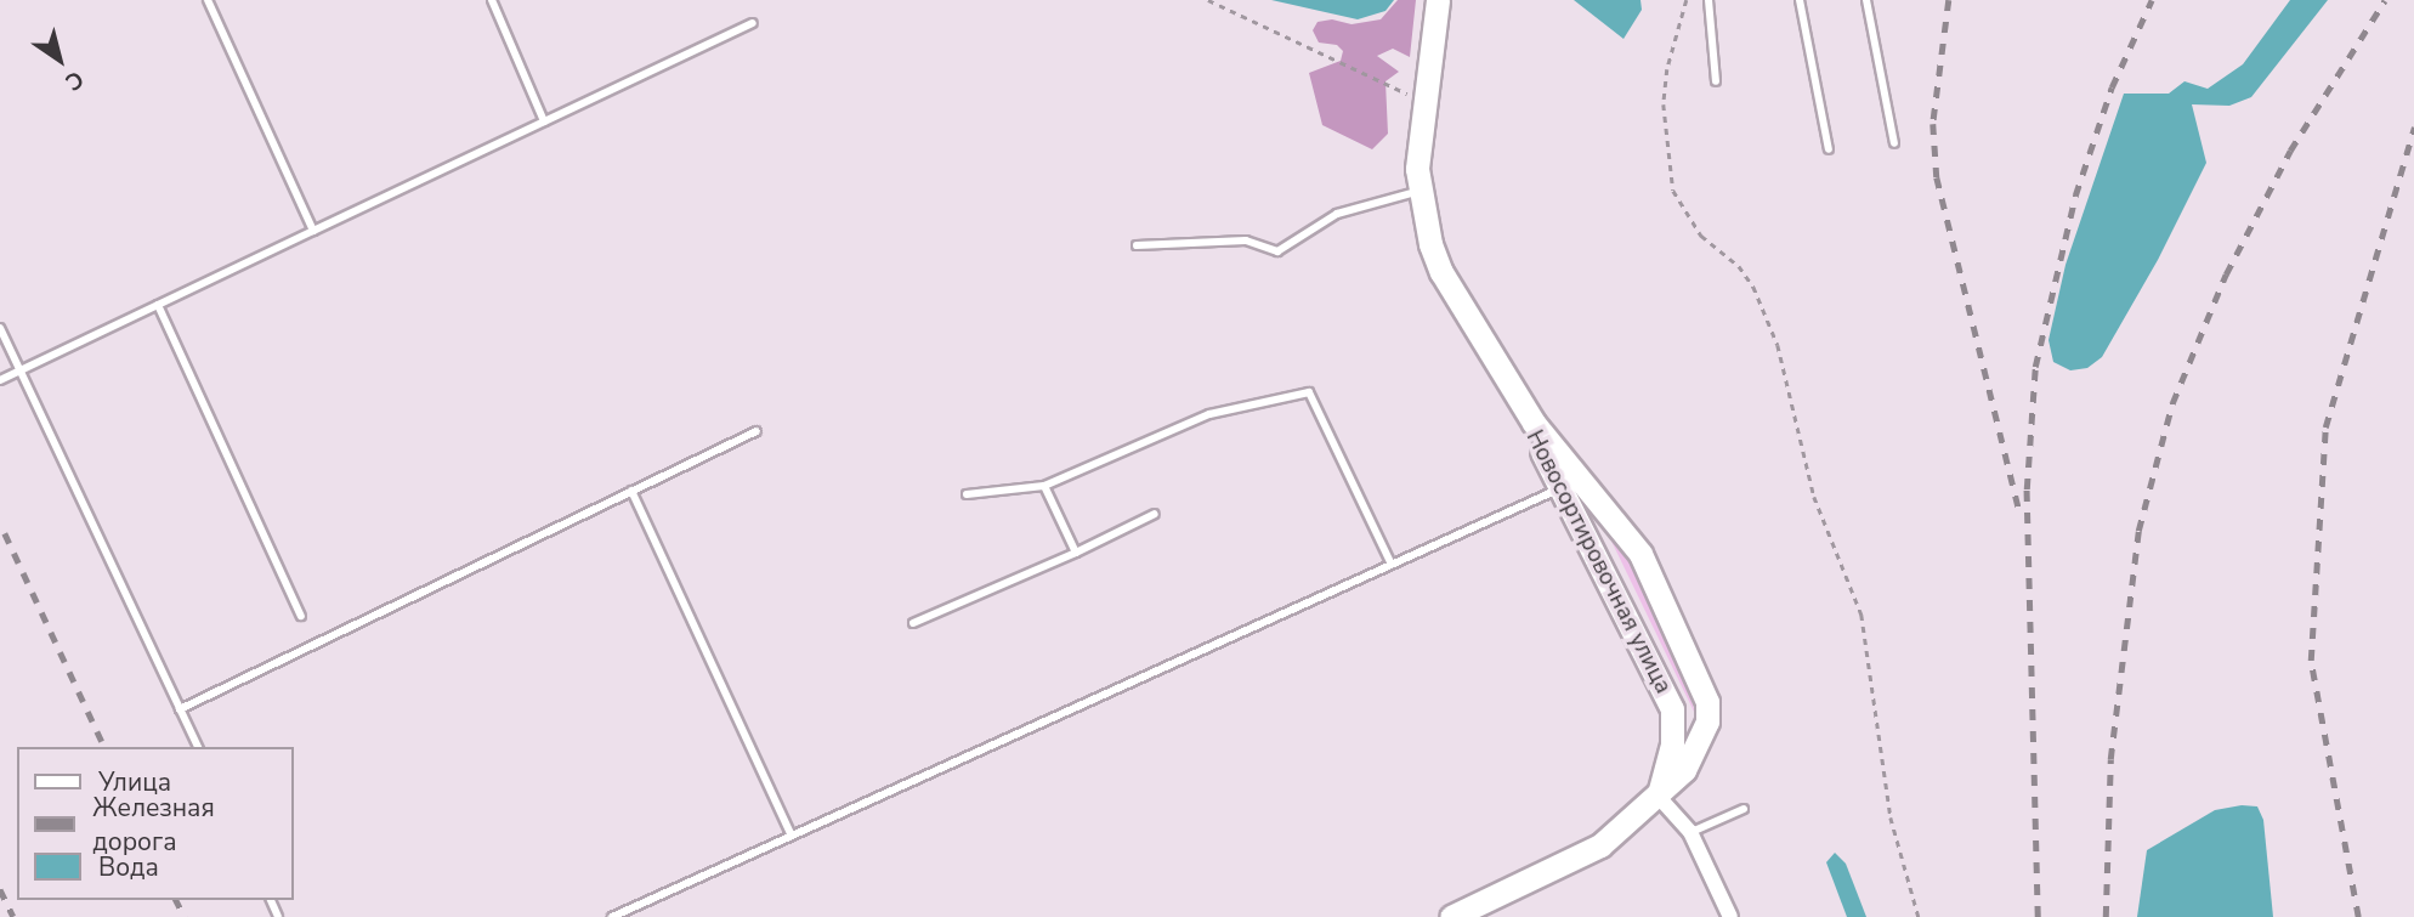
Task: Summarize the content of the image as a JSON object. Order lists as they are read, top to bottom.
{
  "streets": {
    "main road": ["Новосортировочная улица"]
  },
  "legend": ["Улица", "Железная дорога", "Вода"],
  "north": "bottom right"
}
